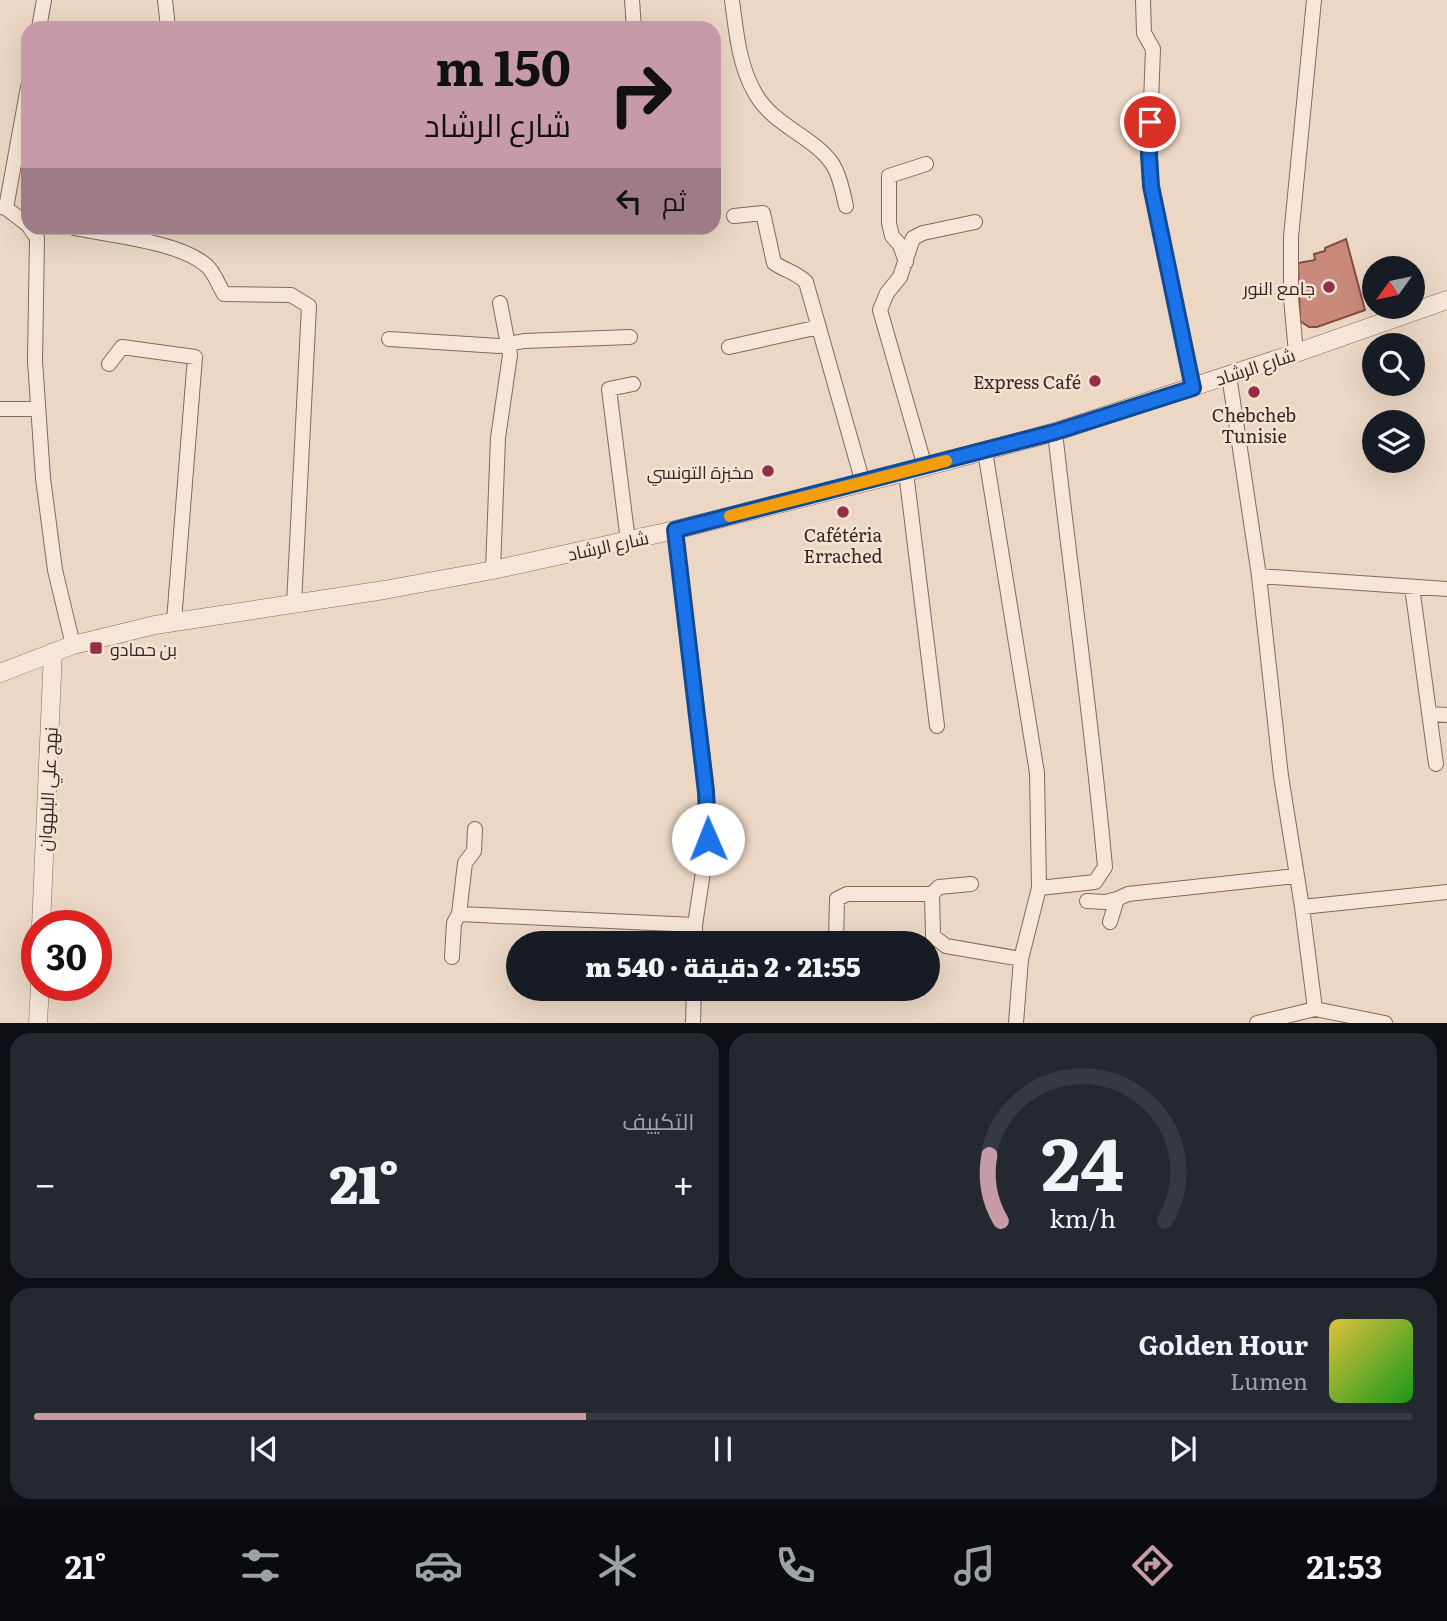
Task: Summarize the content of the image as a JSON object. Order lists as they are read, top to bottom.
{
  "streets": {
    "street": ["شارع الرشاد", "نهج علي البلهوان"]
  },
  "crossings": [
    ["شارع الرشاد", "نهج علي البلهوان"]
  ],
  "places": {
    "other": [
      "جامع النور",
      "Express Café",
      "Chebcheb Tunisie",
      "مخبزة التونسي",
      "Cafétéria Errached"
    ],
    "transit": ["بن حمادو"]
  },
  "north": "bottom left",
  "page": {
    "turn": ["150 m", "شارع الرشاد"],
    "then": "ثم",
    "limit": "30",
    "trip": "21:55 · 2 دقيقة · 540 m",
    "tile": "التكييف",
    "heat": ["−", "21°", "+"],
    "song": ["Golden Hour", "Lumen"],
    "tabs": ["21:53", "21°"],
    "gauge": ["24", "km/h"]
  }
}
